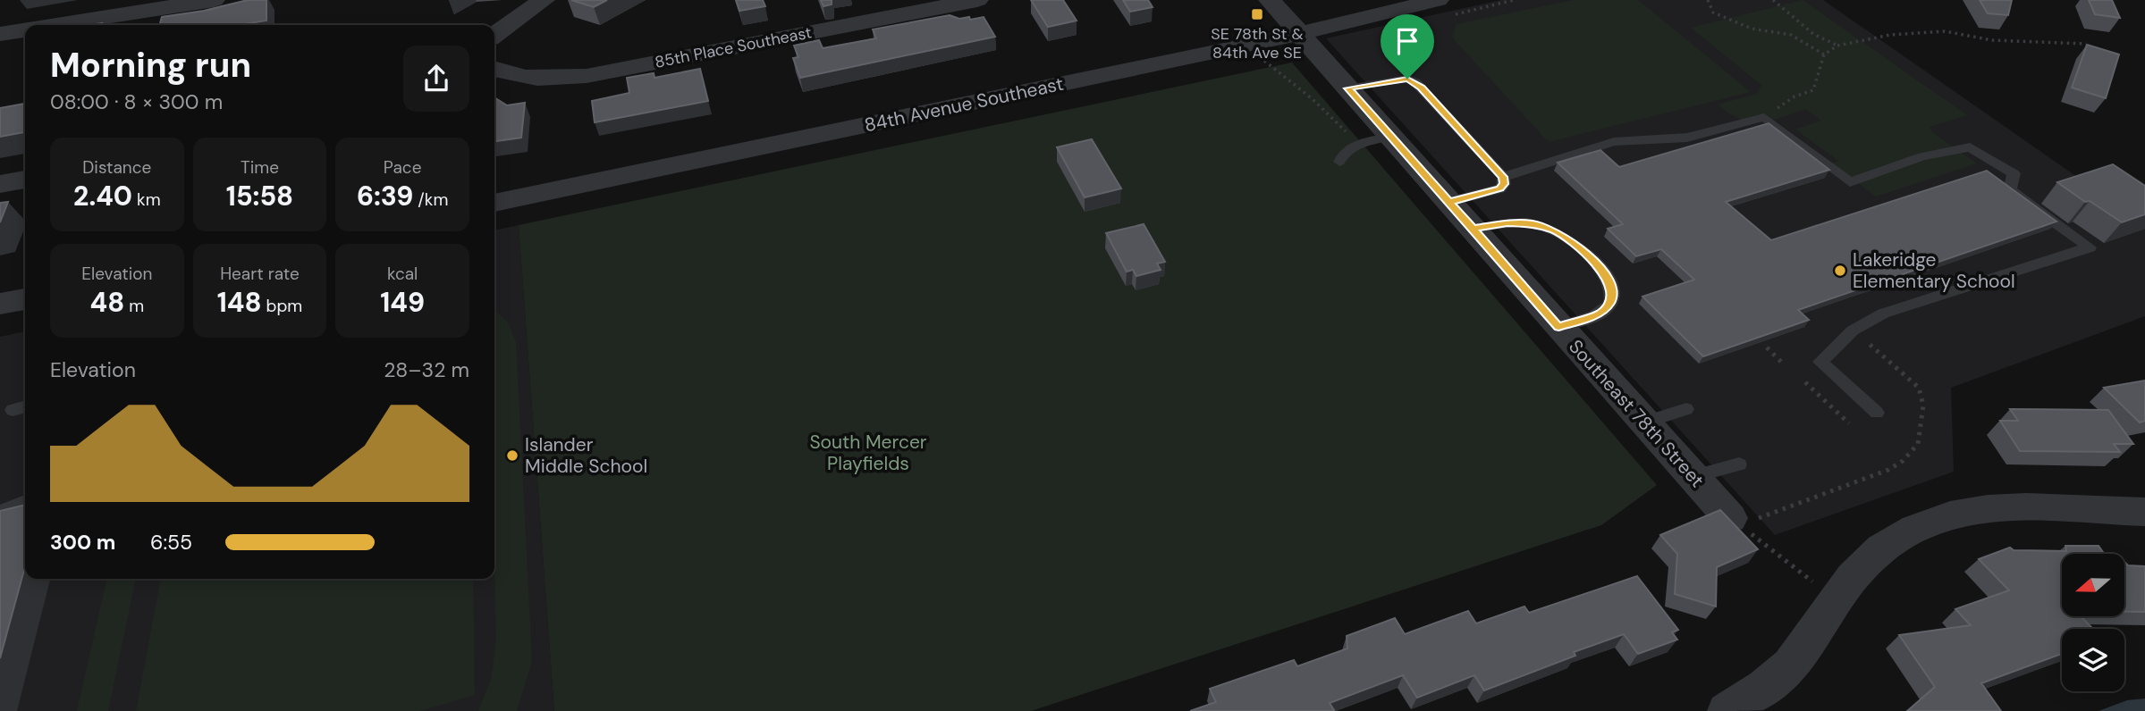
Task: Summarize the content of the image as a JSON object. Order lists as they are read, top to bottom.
{
  "streets": {
    "street": ["85th Place Southeast", "84th Avenue Southeast", "Southeast 78th Street"]
  },
  "crossings": [
    ["84th Avenue Southeast", "Southeast 78th Street"]
  ],
  "parks": ["South Mercer Playfields"],
  "places": {
    "transit": ["SE 78th St & 84th Ave SE"],
    "other": ["Lakeridge Elementary School", "Islander Middle School"]
  },
  "north": "left",
  "page": {
    "heading": ["Morning run", "08:00 · 8 × 300 m"],
    "stats": [
      ["Distance", "2.40 km"],
      ["Time", "15:58"],
      ["Pace", "6:39 /km"],
      ["Elevation", "48 m"],
      ["Heart rate", "148 bpm"],
      ["kcal", "149"]
    ],
    "chart": ["Elevation", "28–32 m"],
    "list": [
      {
        "name": "300 m",
        "note": "6:55"
      }
    ]
  }
}
